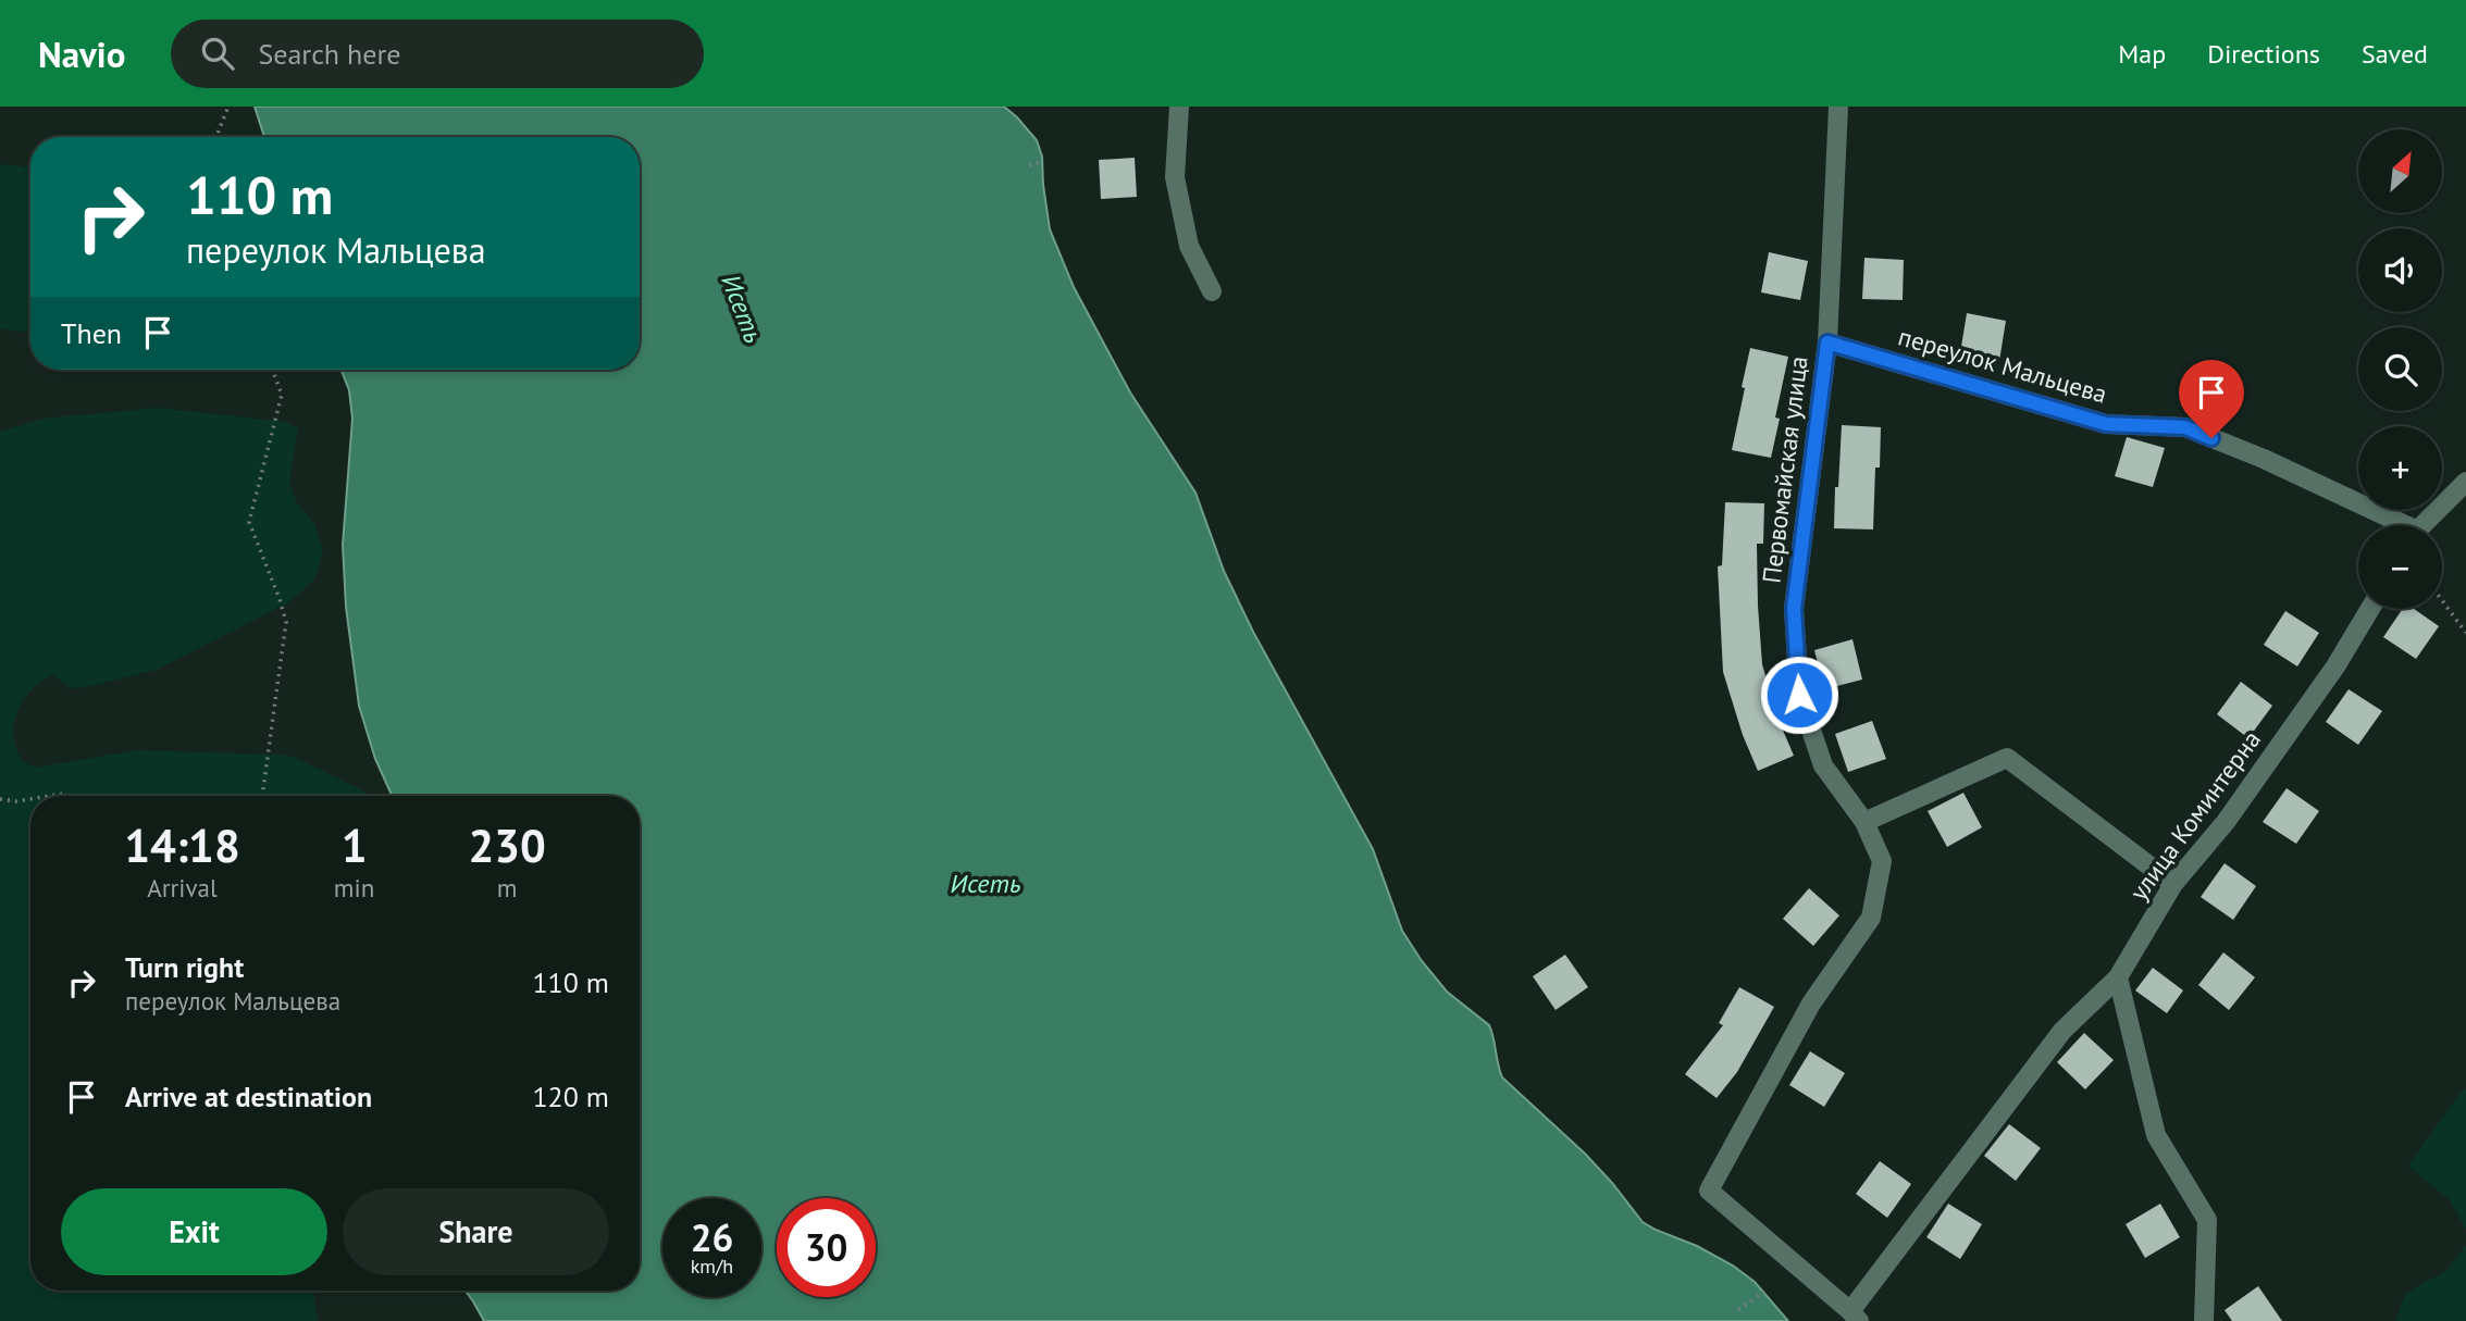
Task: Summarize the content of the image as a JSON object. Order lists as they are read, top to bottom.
{
  "streets": {
    "street": ["переулок Мальцева", "Первомайская улица", "улица Коминтерна"]
  },
  "crossings": [
    ["переулок Мальцева", "Первомайская улица"],
    ["Первомайская улица", "улица Коминтерна"]
  ],
  "water": ["Исеть"],
  "north": "top right",
  "page": {
    "header": "Navio",
    "search": "Search here",
    "nav": ["Map", "Directions", "Saved"],
    "map_buttons": ["+", "−"],
    "turn": ["110 m", "переулок Мальцева"],
    "then": "Then",
    "eta": [
      "14:18",
      "Arrival",
      "1",
      "min",
      "230",
      "m"
    ],
    "list": [
      {
        "name": "Turn right",
        "note": "переулок Мальцева",
        "value": "110 m"
      },
      {
        "name": "Arrive at destination",
        "value": "120 m"
      }
    ],
    "buttons": ["Exit", "Share"],
    "speed": "26 km/h",
    "limit": "30"
  }
}
